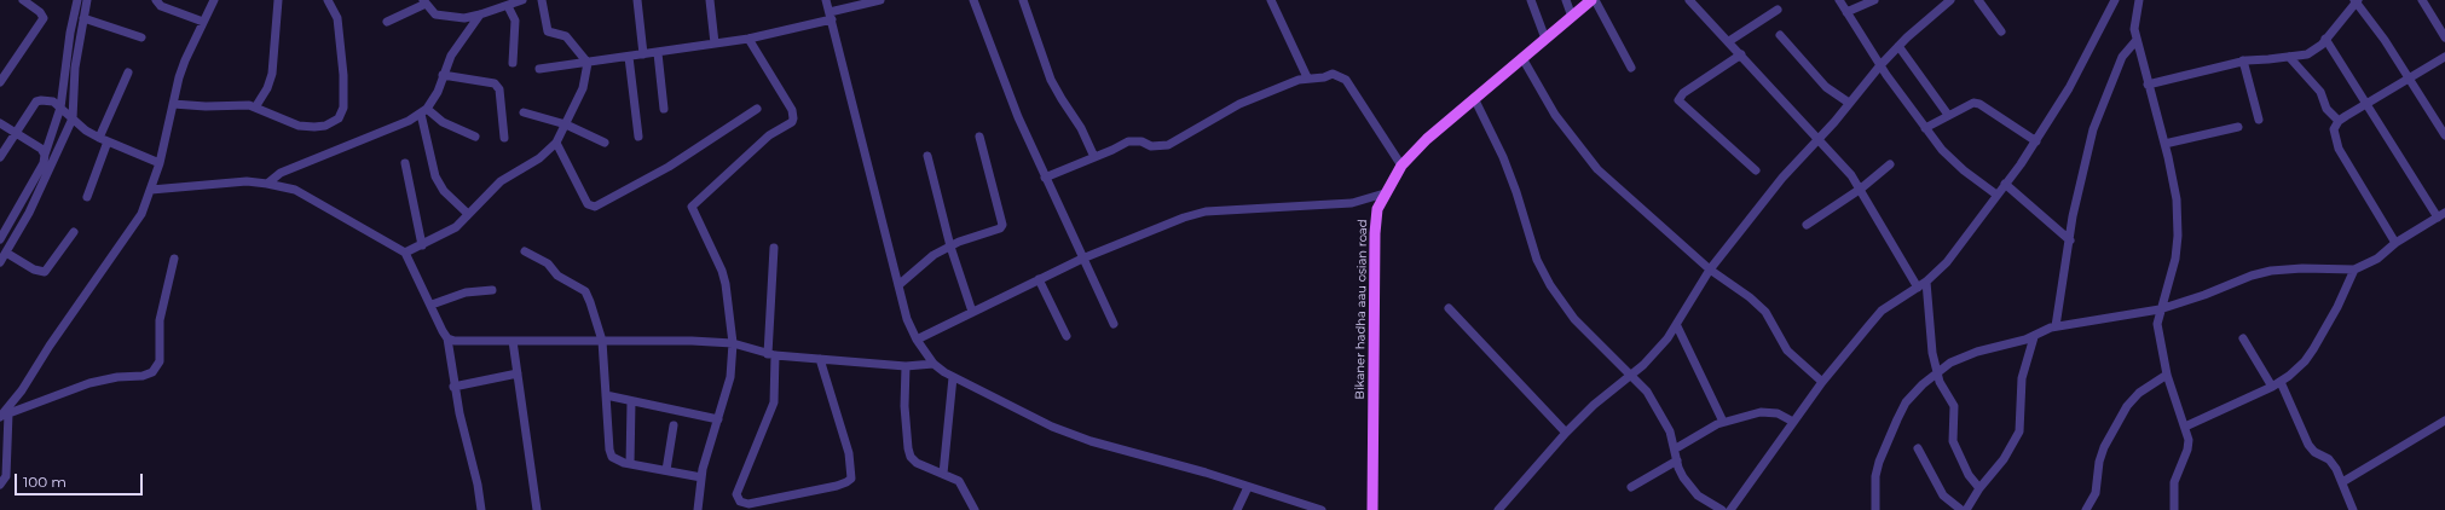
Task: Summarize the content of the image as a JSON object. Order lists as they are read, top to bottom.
{
  "streets": {
    "main road": ["Bikaner hadha aau osian road"]
  },
  "scale_bar": "100 m"
}
